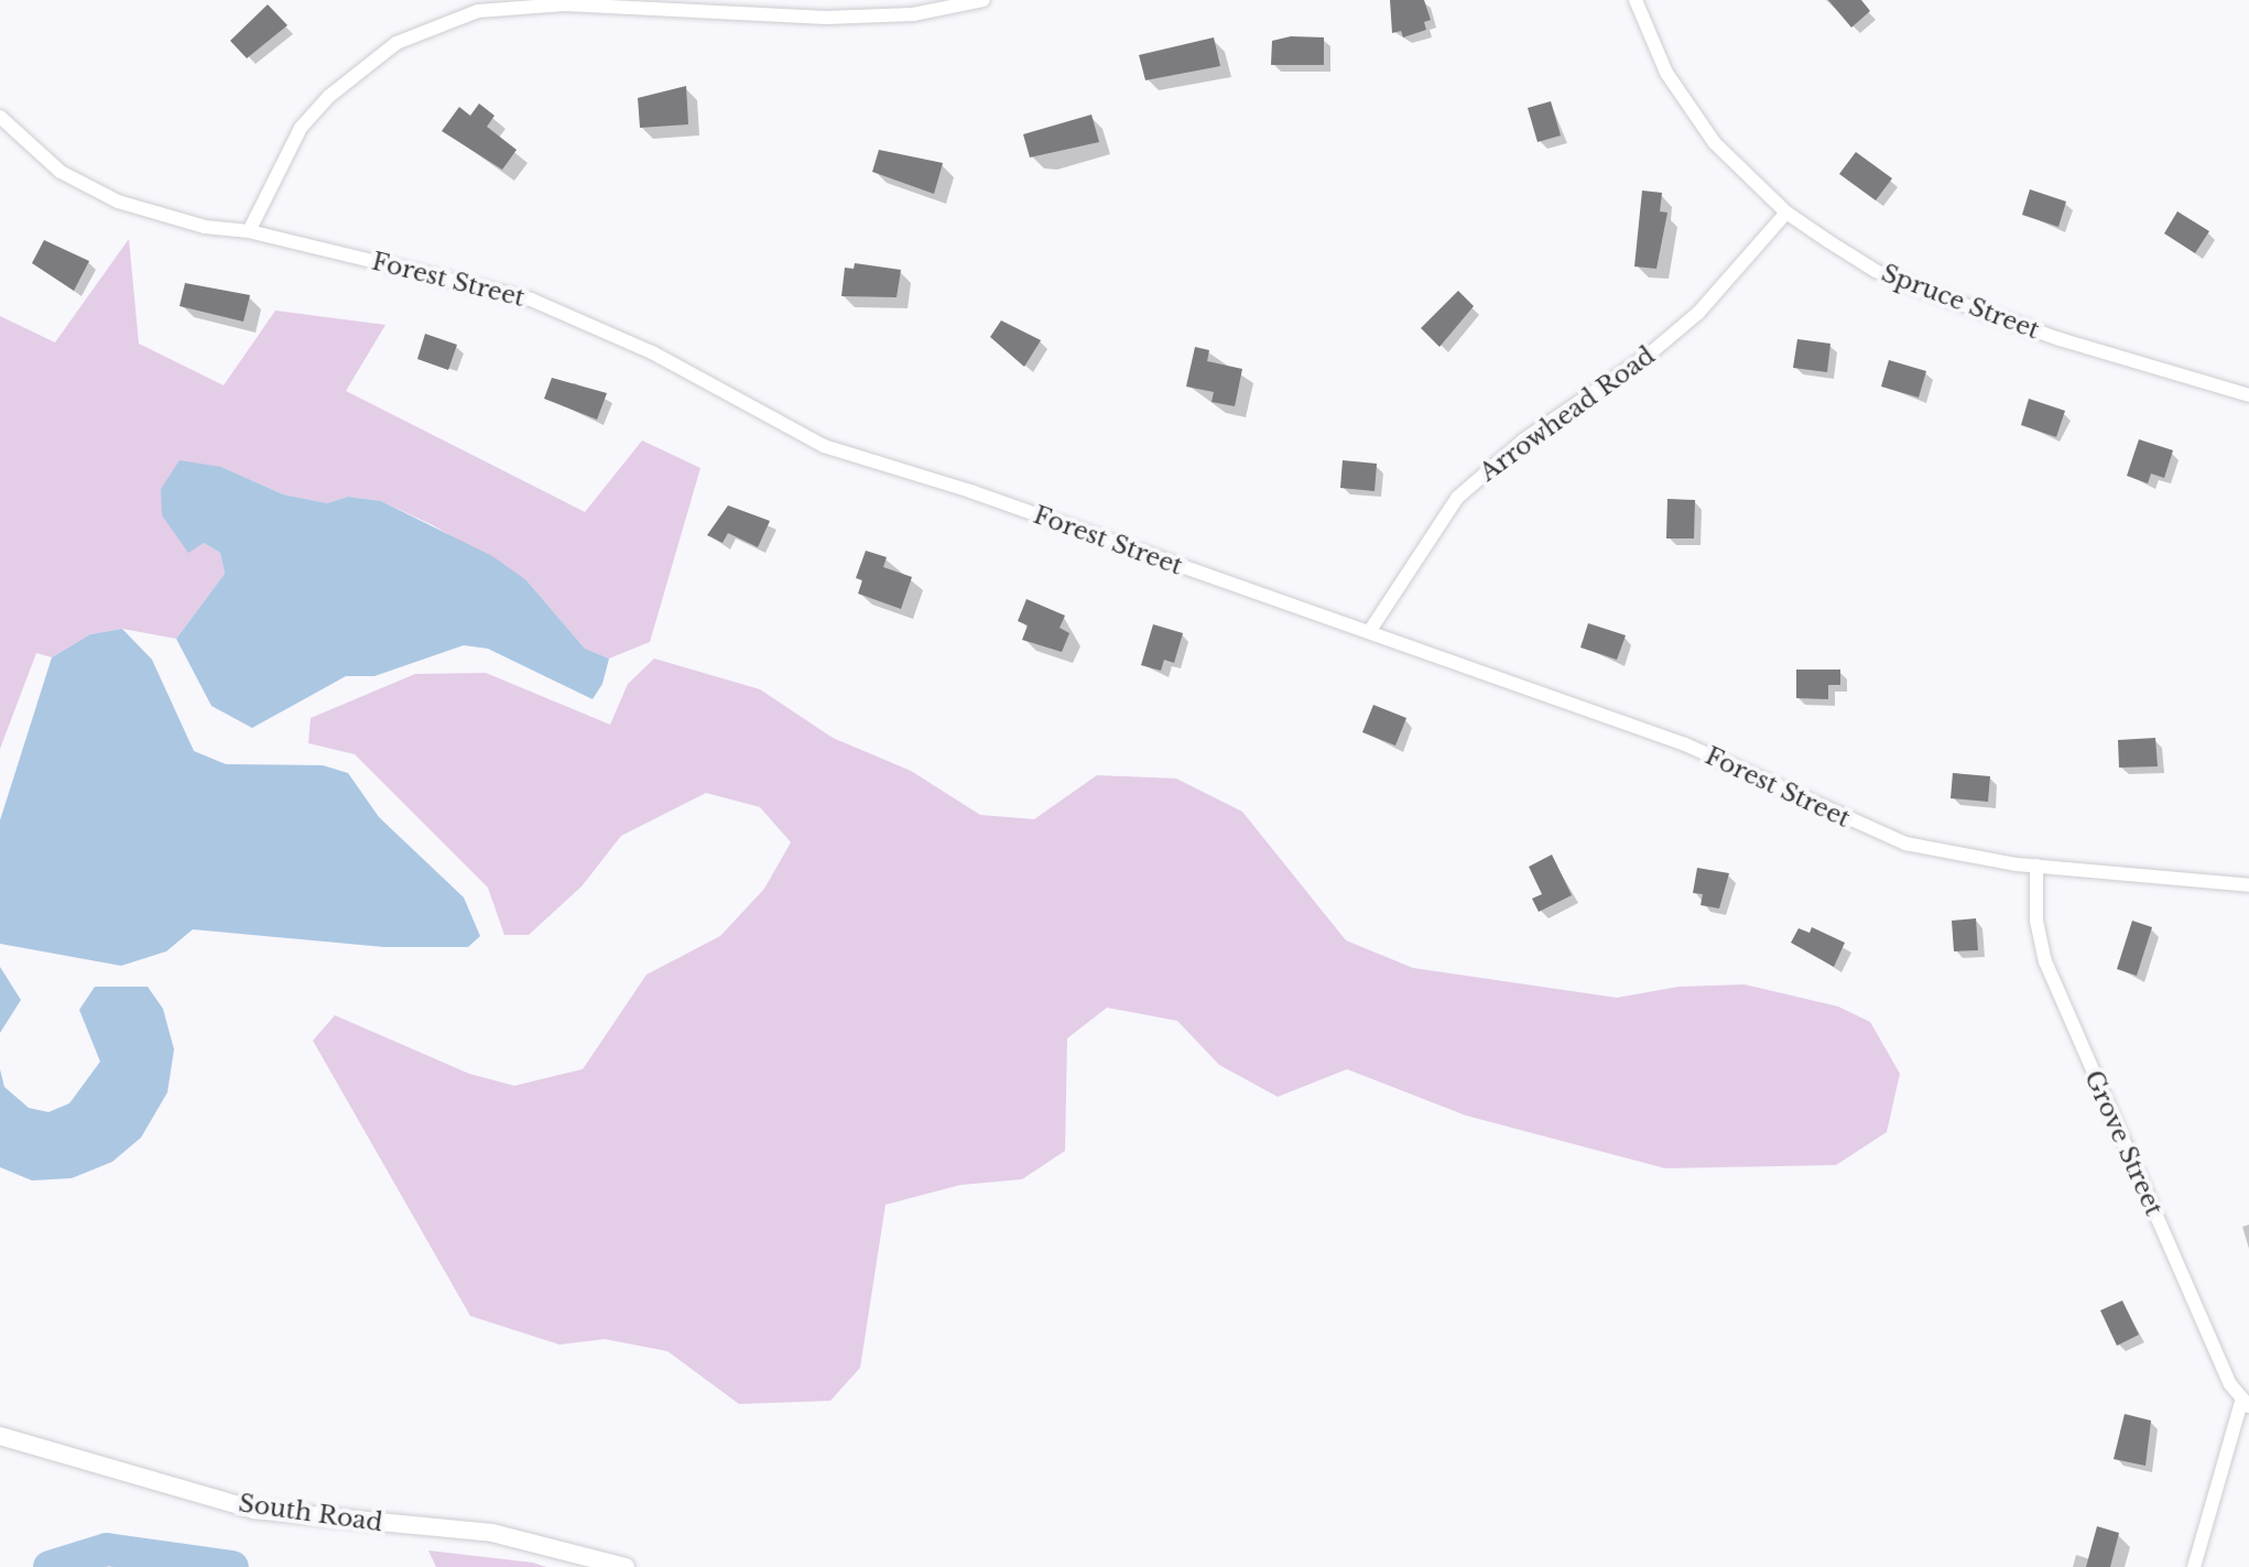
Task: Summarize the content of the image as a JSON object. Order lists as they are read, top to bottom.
{
  "streets": {
    "street": [
      "Forest Street",
      "Spruce Street",
      "Arrowhead Road",
      "Grove Street",
      "South Road"
    ]
  },
  "crossings": [
    ["Forest Street", "Arrowhead Road"],
    ["Forest Street", "Grove Street"],
    ["Spruce Street", "Arrowhead Road"]
  ]
}
